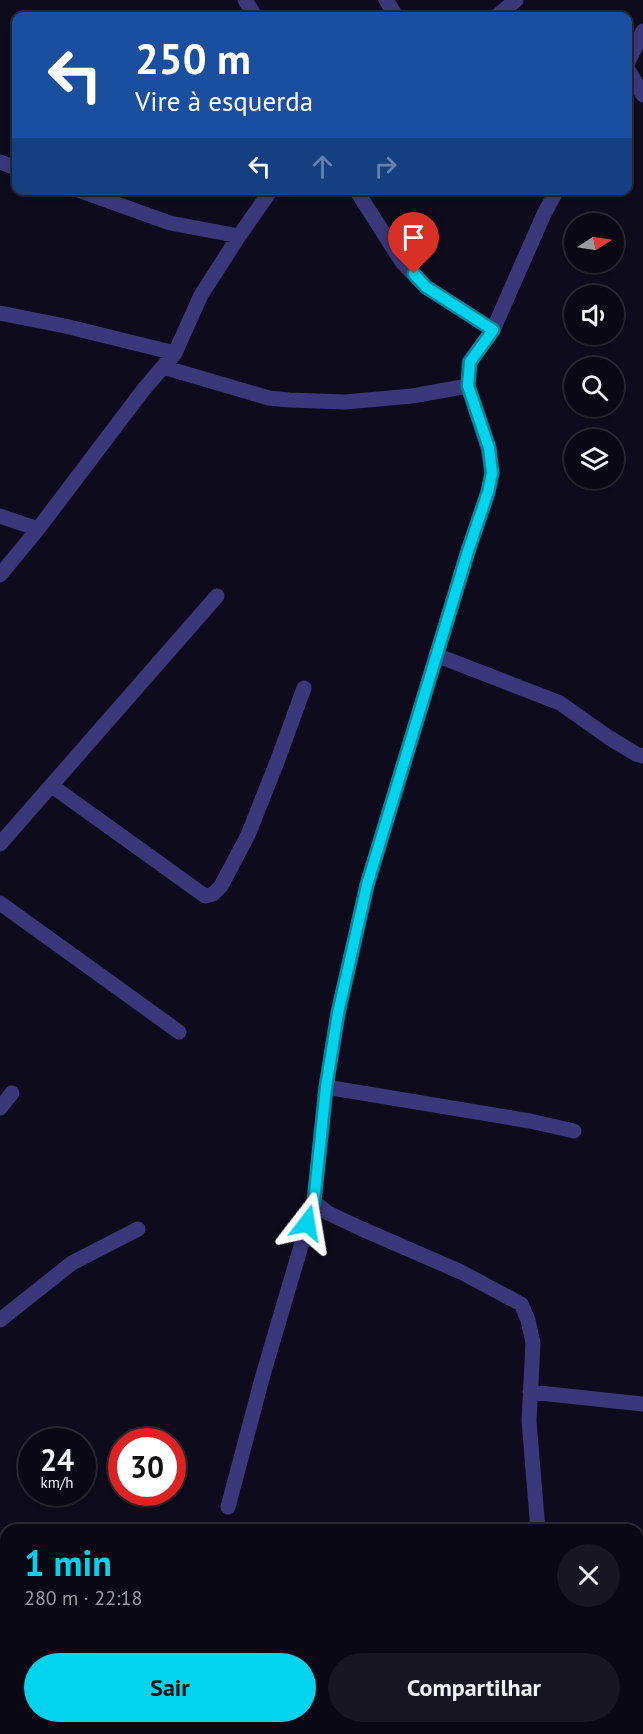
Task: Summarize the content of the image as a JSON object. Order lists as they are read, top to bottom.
{
  "north": "right",
  "page": {
    "turn": ["250 m", "Vire à esquerda"],
    "speed": "24 km/h",
    "limit": "30",
    "heading": ["1 min", "280 m · 22:18"],
    "buttons": ["Sair", "Compartilhar"]
  }
}
